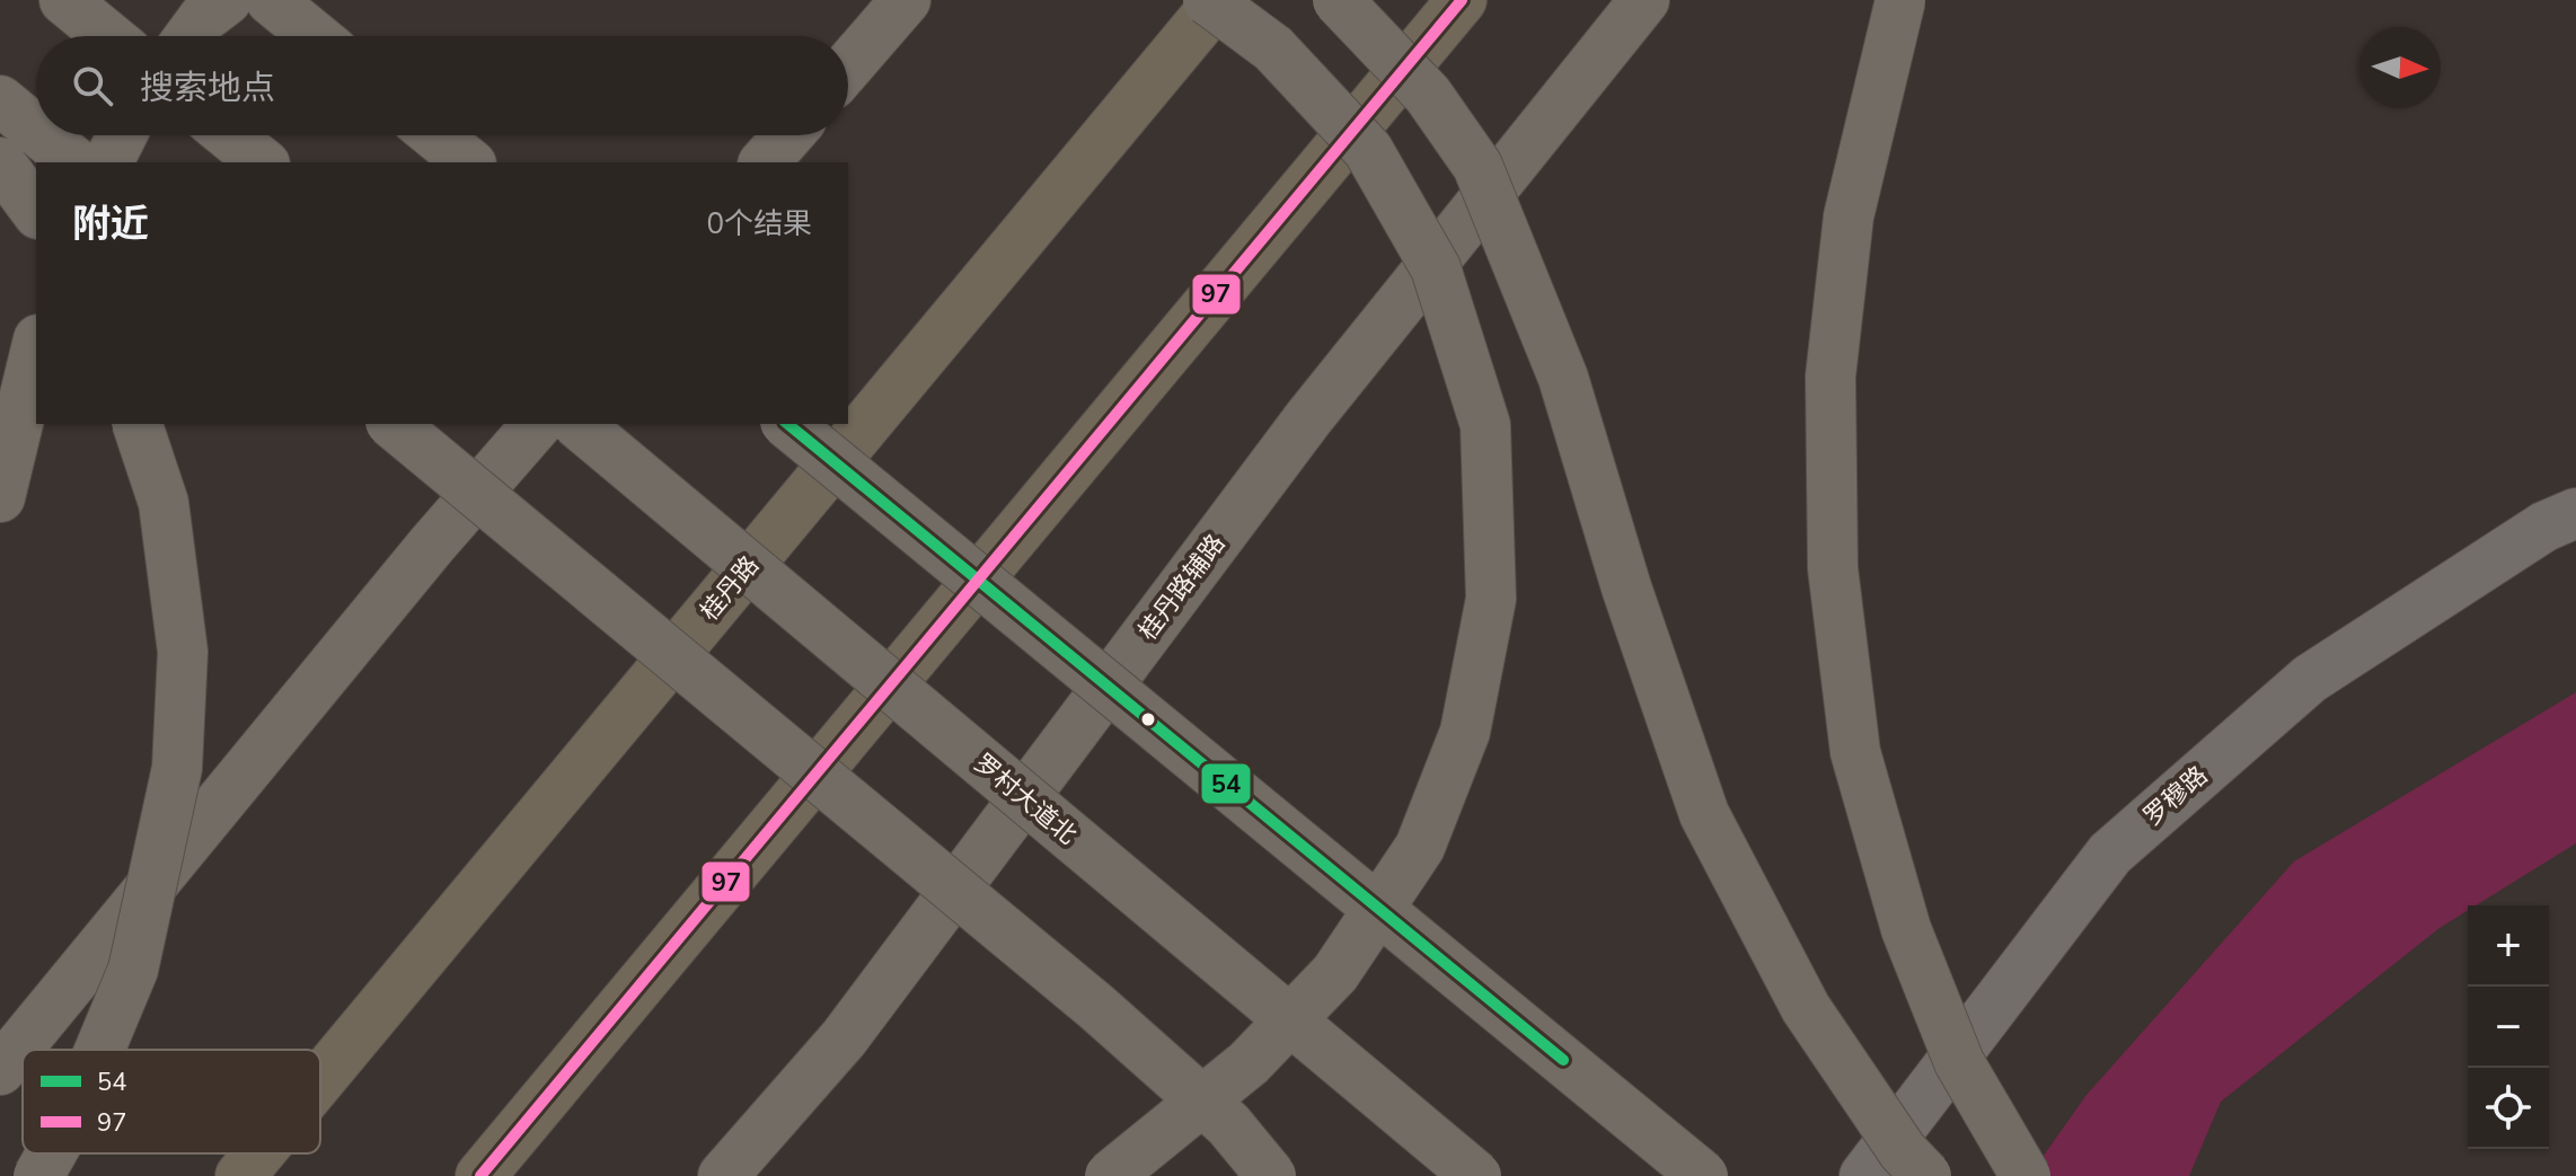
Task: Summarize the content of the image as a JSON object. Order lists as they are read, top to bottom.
{
  "streets": {
    "highway": ["桂丹路"],
    "main road": ["桂丹路辅路", "罗村大道北"],
    "street": ["罗穆路"]
  },
  "lines": ["transit line 97", "transit line 54"],
  "legend": ["54", "97"],
  "north": "right",
  "page": {
    "search": "搜索地点",
    "heading": ["附近", "0个结果"],
    "map_buttons": ["+", "−"]
  }
}
